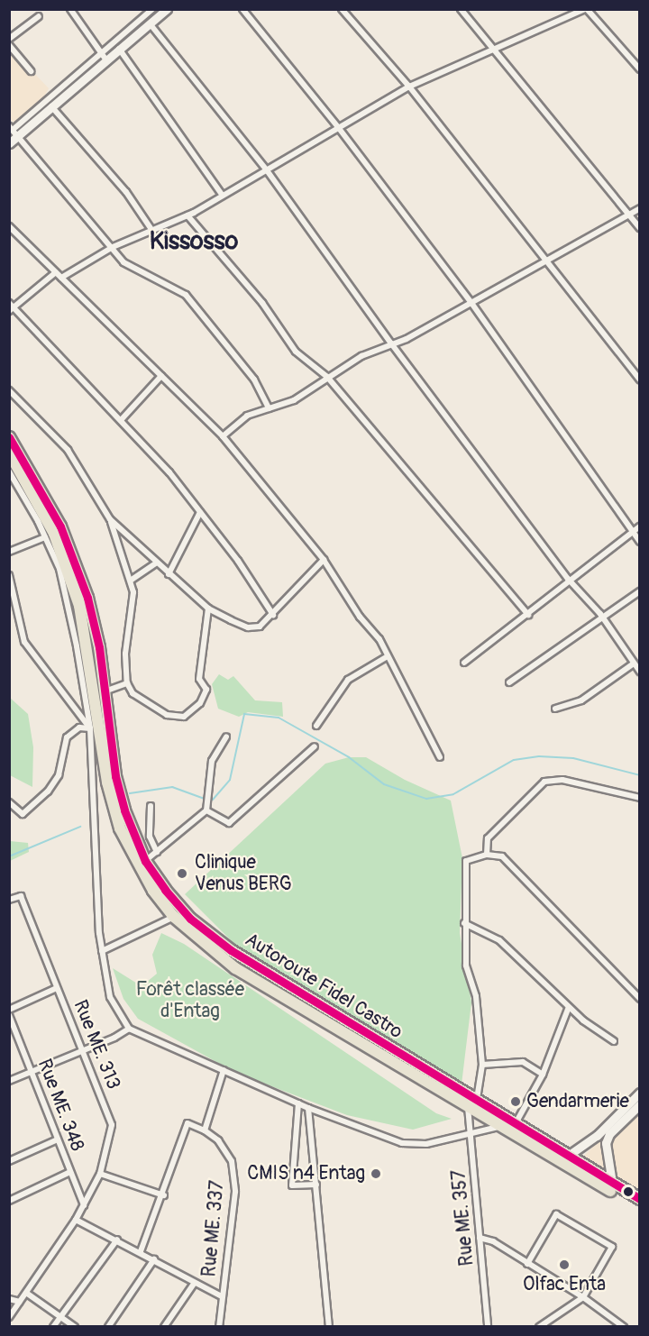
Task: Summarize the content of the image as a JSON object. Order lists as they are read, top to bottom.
{
  "streets": {
    "highway": ["Autoroute Fidel Castro"],
    "street": [
      "Rue ME. 313",
      "Rue ME. 348",
      "Rue ME. 357",
      "Rue ME. 337"
    ]
  },
  "crossings": [
    ["Autoroute Fidel Castro", "Rue ME. 357"],
    ["Rue ME. 313", "Rue ME. 348"]
  ],
  "districts": ["Kissosso"],
  "parks": ["Forêt classée d'Entag"],
  "places": [
    "Clinique Venus BERG",
    "Gendarmerie",
    "CMIS n4 Entag",
    "Olfac Enta"
  ]
}
